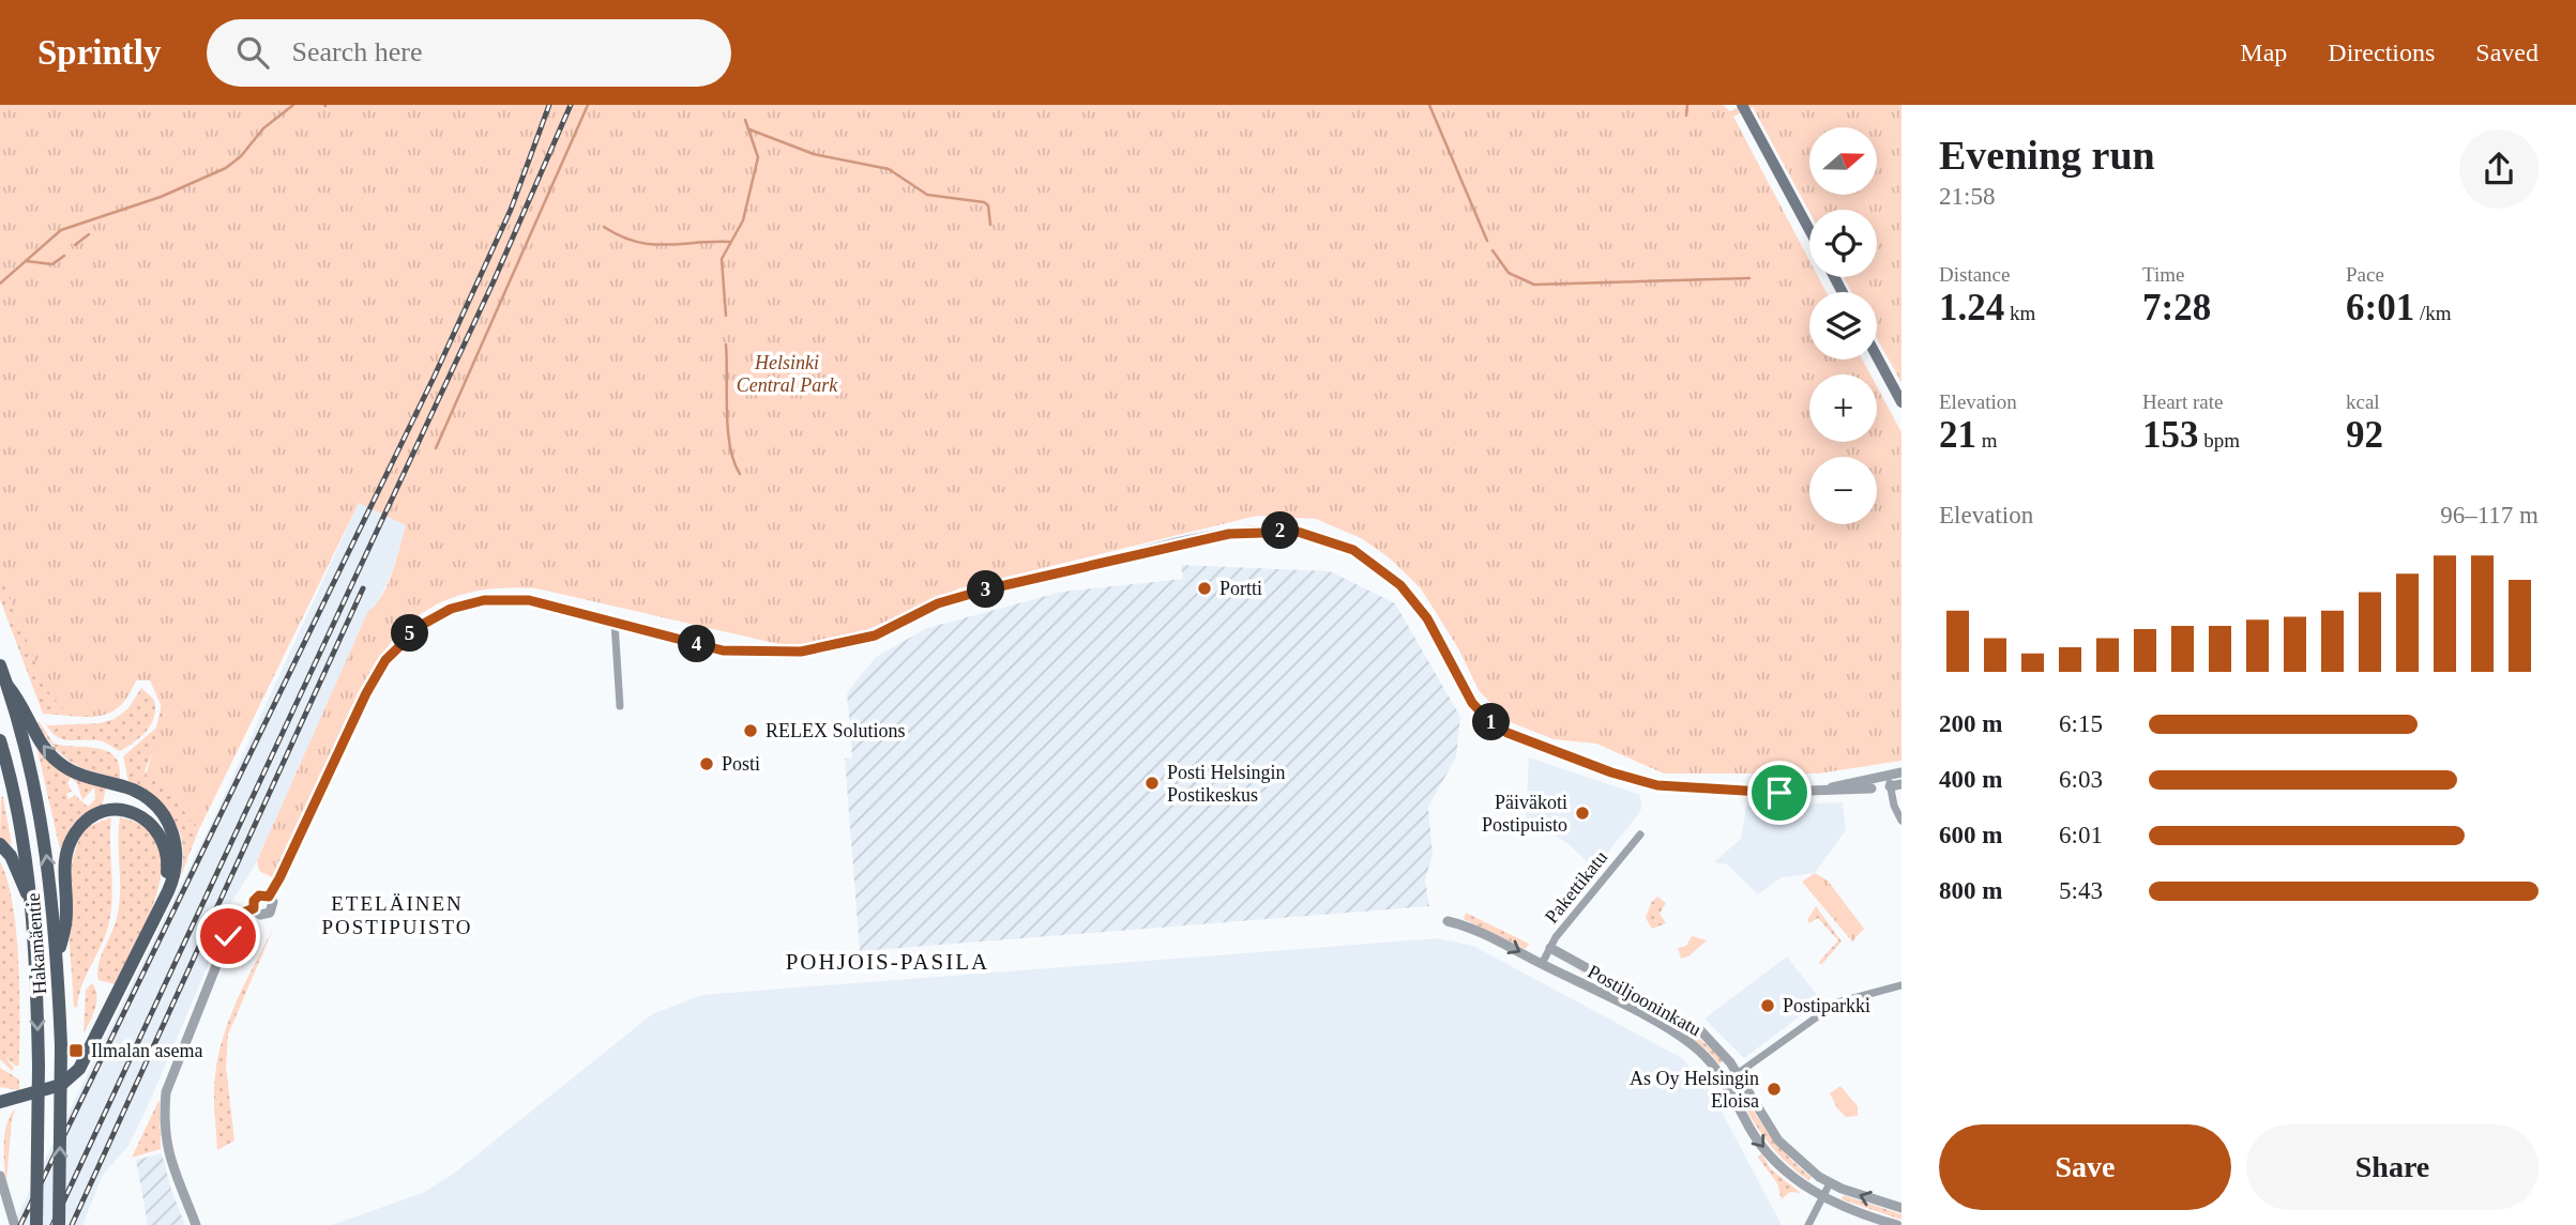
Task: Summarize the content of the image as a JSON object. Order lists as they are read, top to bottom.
{
  "streets": {
    "main road": ["Hakamäentie"],
    "street": ["Pakettikatu", "Postiljooninkatu"]
  },
  "crossings": [
    ["Pakettikatu", "Postiljooninkatu"]
  ],
  "districts": ["ETELÄINEN POSTIPUISTO", "POHJOIS-PASILA"],
  "parks": ["Helsinki Central Park"],
  "places": {
    "other": [
      "Portti",
      "RELEX Solutions",
      "Posti",
      "Posti Helsingin Postikeskus",
      "Päiväkoti Postipuisto",
      "Postiparkki",
      "As Oy Helsingin Eloisa"
    ],
    "transit": ["Ilmalan asema"]
  },
  "north": "right",
  "page": {
    "header": "Sprintly",
    "search": "Search here",
    "nav": ["Map", "Directions", "Saved"],
    "heading": ["Evening run", "21:58"],
    "map_buttons": ["+", "−"],
    "stats": [
      ["Distance", "1.24 km"],
      ["Time", "7:28"],
      ["Pace", "6:01 /km"],
      ["Elevation", "21 m"],
      ["Heart rate", "153 bpm"],
      ["kcal", "92"]
    ],
    "chart": ["Elevation", "96–117 m"],
    "pins": [
      "2",
      "3",
      "5",
      "4",
      "1"
    ],
    "list": [
      {
        "name": "200 m",
        "note": "6:15"
      },
      {
        "name": "400 m",
        "note": "6:03"
      },
      {
        "name": "600 m",
        "note": "6:01"
      },
      {
        "name": "800 m",
        "note": "5:43"
      }
    ],
    "buttons": ["Save", "Share"]
  }
}
